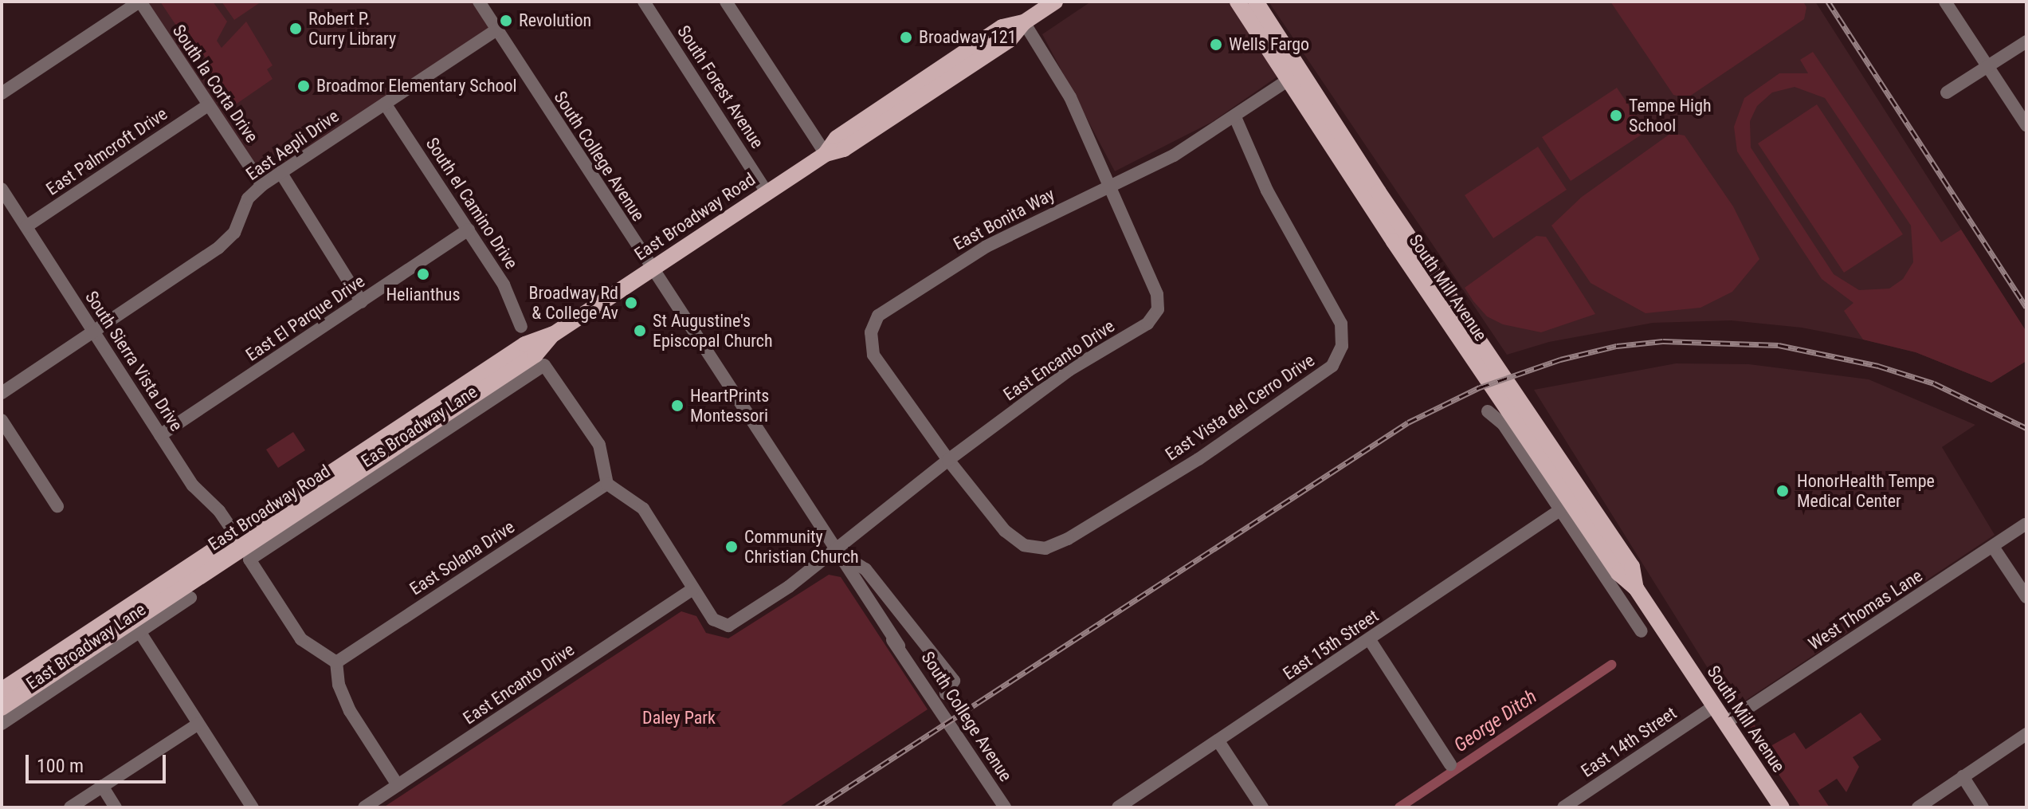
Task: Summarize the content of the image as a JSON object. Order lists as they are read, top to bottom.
{
  "streets": {
    "main road": ["East Broadway Road", "South Mill Avenue"],
    "street": [
      "South la Corta Drive",
      "South Forest Avenue",
      "East Aepli Drive",
      "East Palmcroft Drive",
      "South College Avenue",
      "South el Camino Drive",
      "East Bonita Way",
      "East El Parque Drive",
      "East Encanto Drive",
      "South Sierra Vista Drive",
      "East Vista del Cerro Drive",
      "Eas Broadway Lane",
      "East Solana Drive",
      "West Thomas Lane",
      "East 15th Street",
      "East Broadway Lane",
      "East 14th Street"
    ]
  },
  "crossings": [
    ["South la Corta Drive", "East Aepli Drive"],
    ["South la Corta Drive", "East Palmcroft Drive"],
    ["South Forest Avenue", "East Broadway Road"],
    ["East Aepli Drive", "South College Avenue"],
    ["East Aepli Drive", "South el Camino Drive"],
    ["East Aepli Drive", "South Sierra Vista Drive"],
    ["East Palmcroft Drive", "South Sierra Vista Drive"],
    ["South College Avenue", "East Broadway Road"],
    ["South College Avenue", "East Encanto Drive"],
    ["South el Camino Drive", "East El Parque Drive"],
    ["East Broadway Road", "East Encanto Drive"],
    ["East Broadway Road", "South Sierra Vista Drive"],
    ["East Broadway Road", "Eas Broadway Lane"],
    ["East Broadway Road", "East Broadway Lane"],
    ["East Bonita Way", "South Mill Avenue"],
    ["East Bonita Way", "East Encanto Drive"],
    ["East Bonita Way", "East Vista del Cerro Drive"],
    ["South Mill Avenue", "West Thomas Lane"],
    ["South Mill Avenue", "East 14th Street"],
    ["East El Parque Drive", "South Sierra Vista Drive"],
    ["East Encanto Drive", "East Vista del Cerro Drive"],
    ["South Sierra Vista Drive", "Eas Broadway Lane"],
    ["South Sierra Vista Drive", "East Solana Drive"],
    ["Eas Broadway Lane", "East Solana Drive"]
  ],
  "water": ["George Ditch"],
  "parks": ["Daley Park"],
  "places": [
    "Revolution",
    "Robert P. Curry Library",
    "Broadway 121",
    "Wells Fargo",
    "Broadmor Elementary School",
    "Tempe High School",
    "Helianthus",
    "Broadway Rd & College Av",
    "St Augustine's Episcopal Church",
    "HeartPrints Montessori",
    "HonorHealth Tempe Medical Center",
    "Community Christian Church"
  ],
  "scale_bar": "100 m"
}
